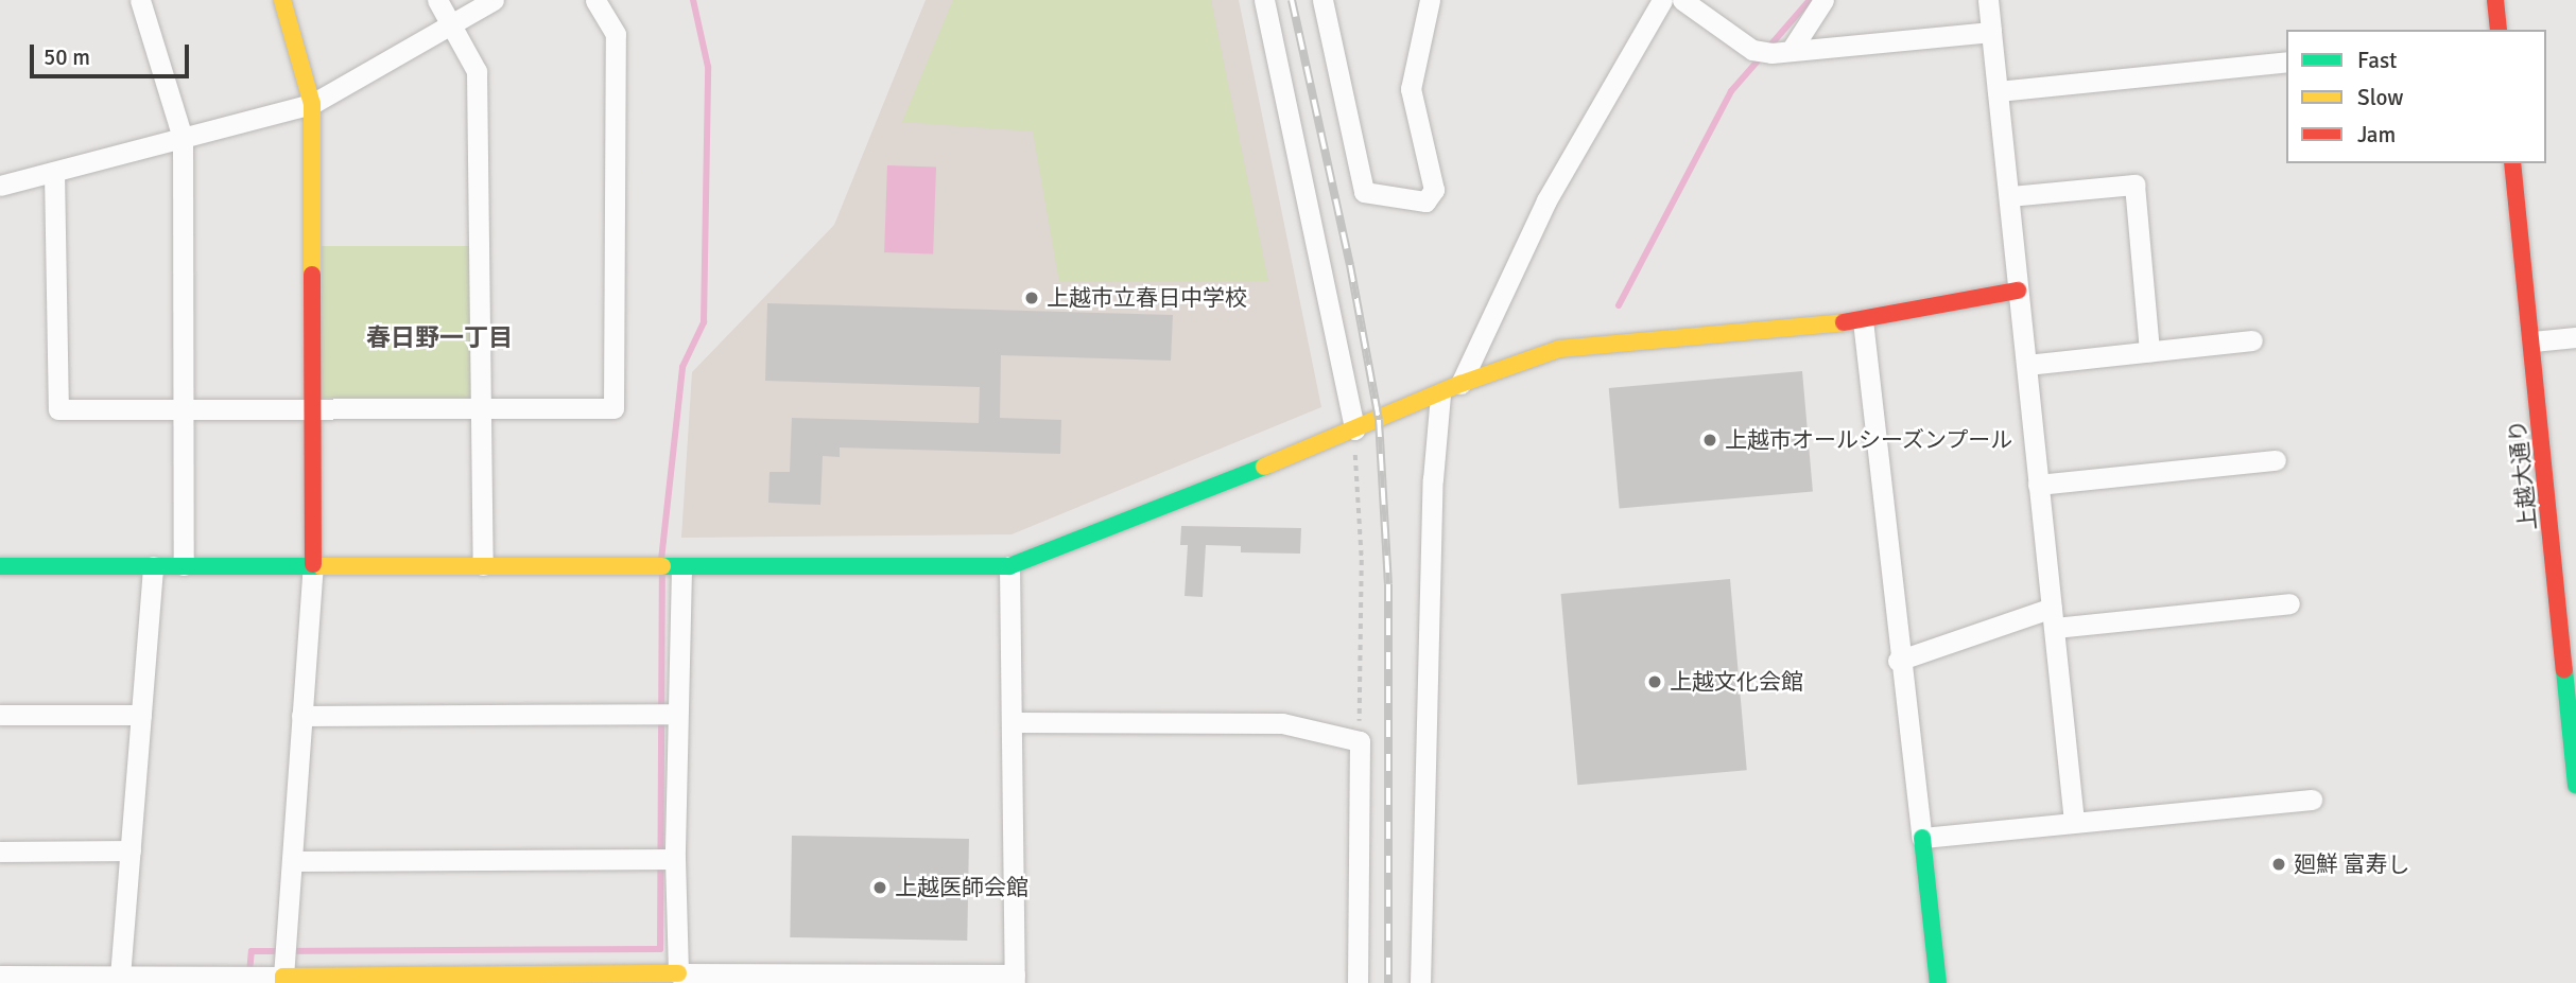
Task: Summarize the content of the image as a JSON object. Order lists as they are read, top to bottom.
{
  "streets": {
    "street": ["上越大通り"]
  },
  "districts": ["春日野一丁目"],
  "places": [
    "上越市立春日中学校",
    "上越市オールシーズンプール",
    "上越文化会館",
    "廻鮮 富寿し",
    "上越医師会館"
  ],
  "legend": ["Fast", "Slow", "Jam"],
  "scale_bar": "50 m"
}
